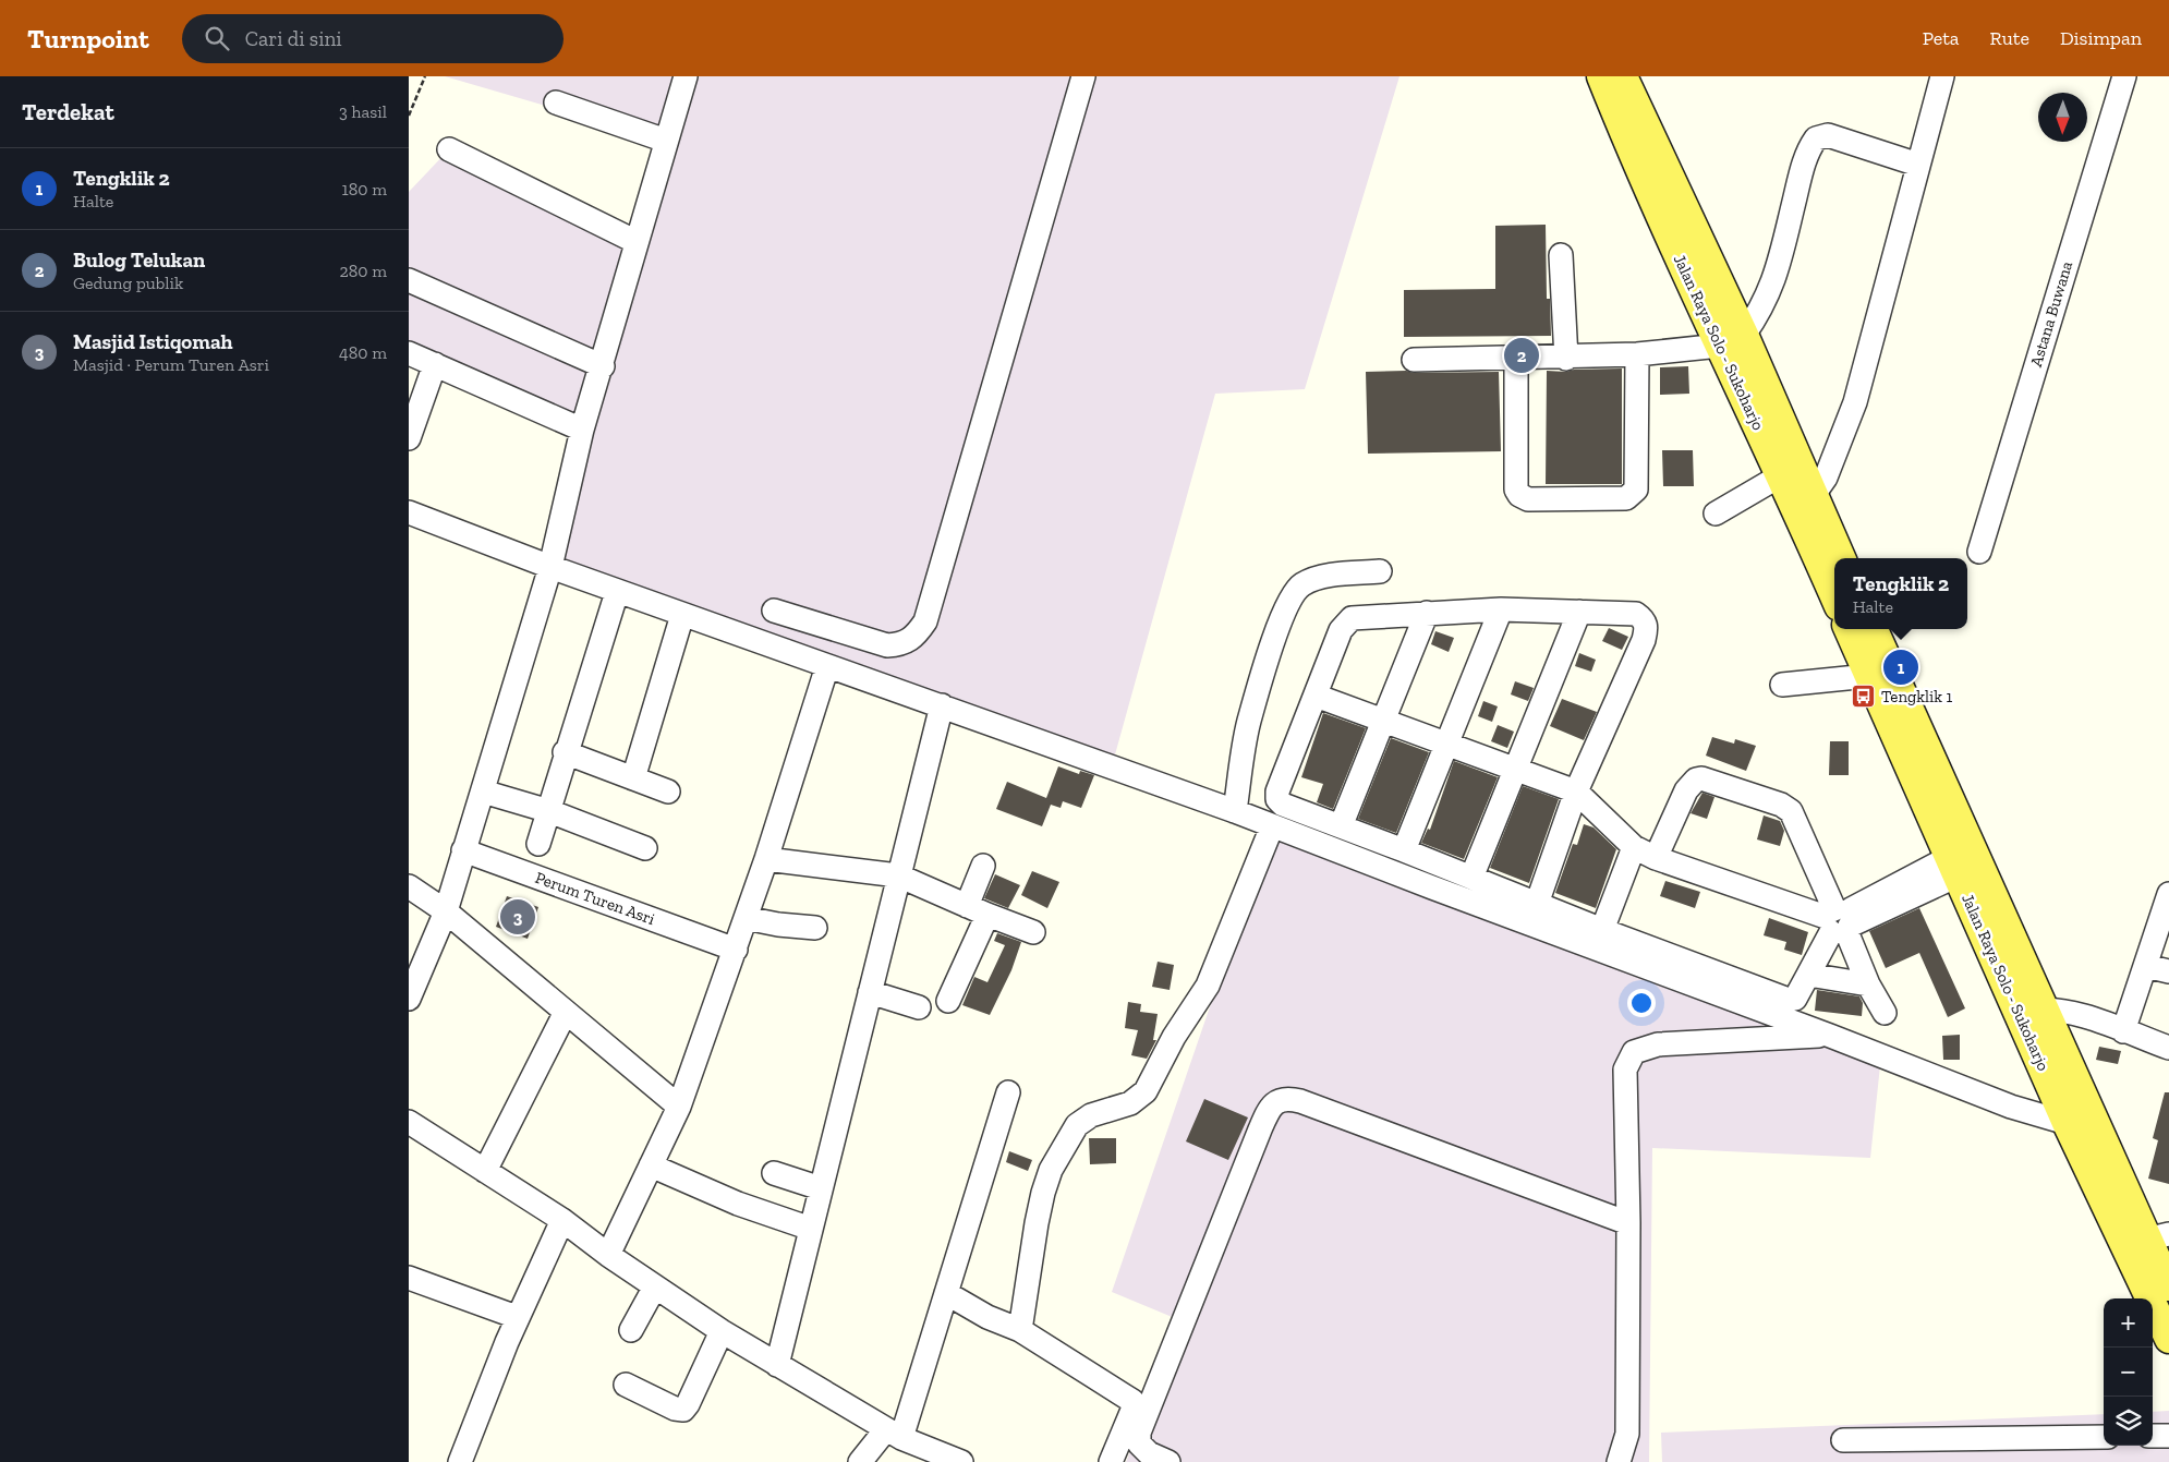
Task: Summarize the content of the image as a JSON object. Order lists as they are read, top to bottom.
{
  "streets": {
    "main road": ["Jalan Raya Solo - Sukoharjo"],
    "street": ["Astana Buwana", "Perum Turen Asri"]
  },
  "places": {
    "bus stop": ["Tengklik 1"]
  },
  "north": "bottom",
  "page": {
    "header": "Turnpoint",
    "search": "Cari di sini",
    "nav": ["Peta", "Rute", "Disimpan"],
    "heading": ["Terdekat", "3 hasil"],
    "list": [
      {
        "mark": "1",
        "name": "Tengklik 2",
        "note": "Halte",
        "value": "180 m"
      },
      {
        "mark": "2",
        "name": "Bulog Telukan",
        "note": "Gedung publik",
        "value": "280 m"
      },
      {
        "mark": "3",
        "name": "Masjid Istiqomah",
        "note": "Masjid · Perum Turen Asri",
        "value": "480 m"
      }
    ],
    "pins": ["2", "1", "3"],
    "popup": ["Tengklik 2", "Halte"],
    "map_buttons": ["+", "−"]
  }
}
